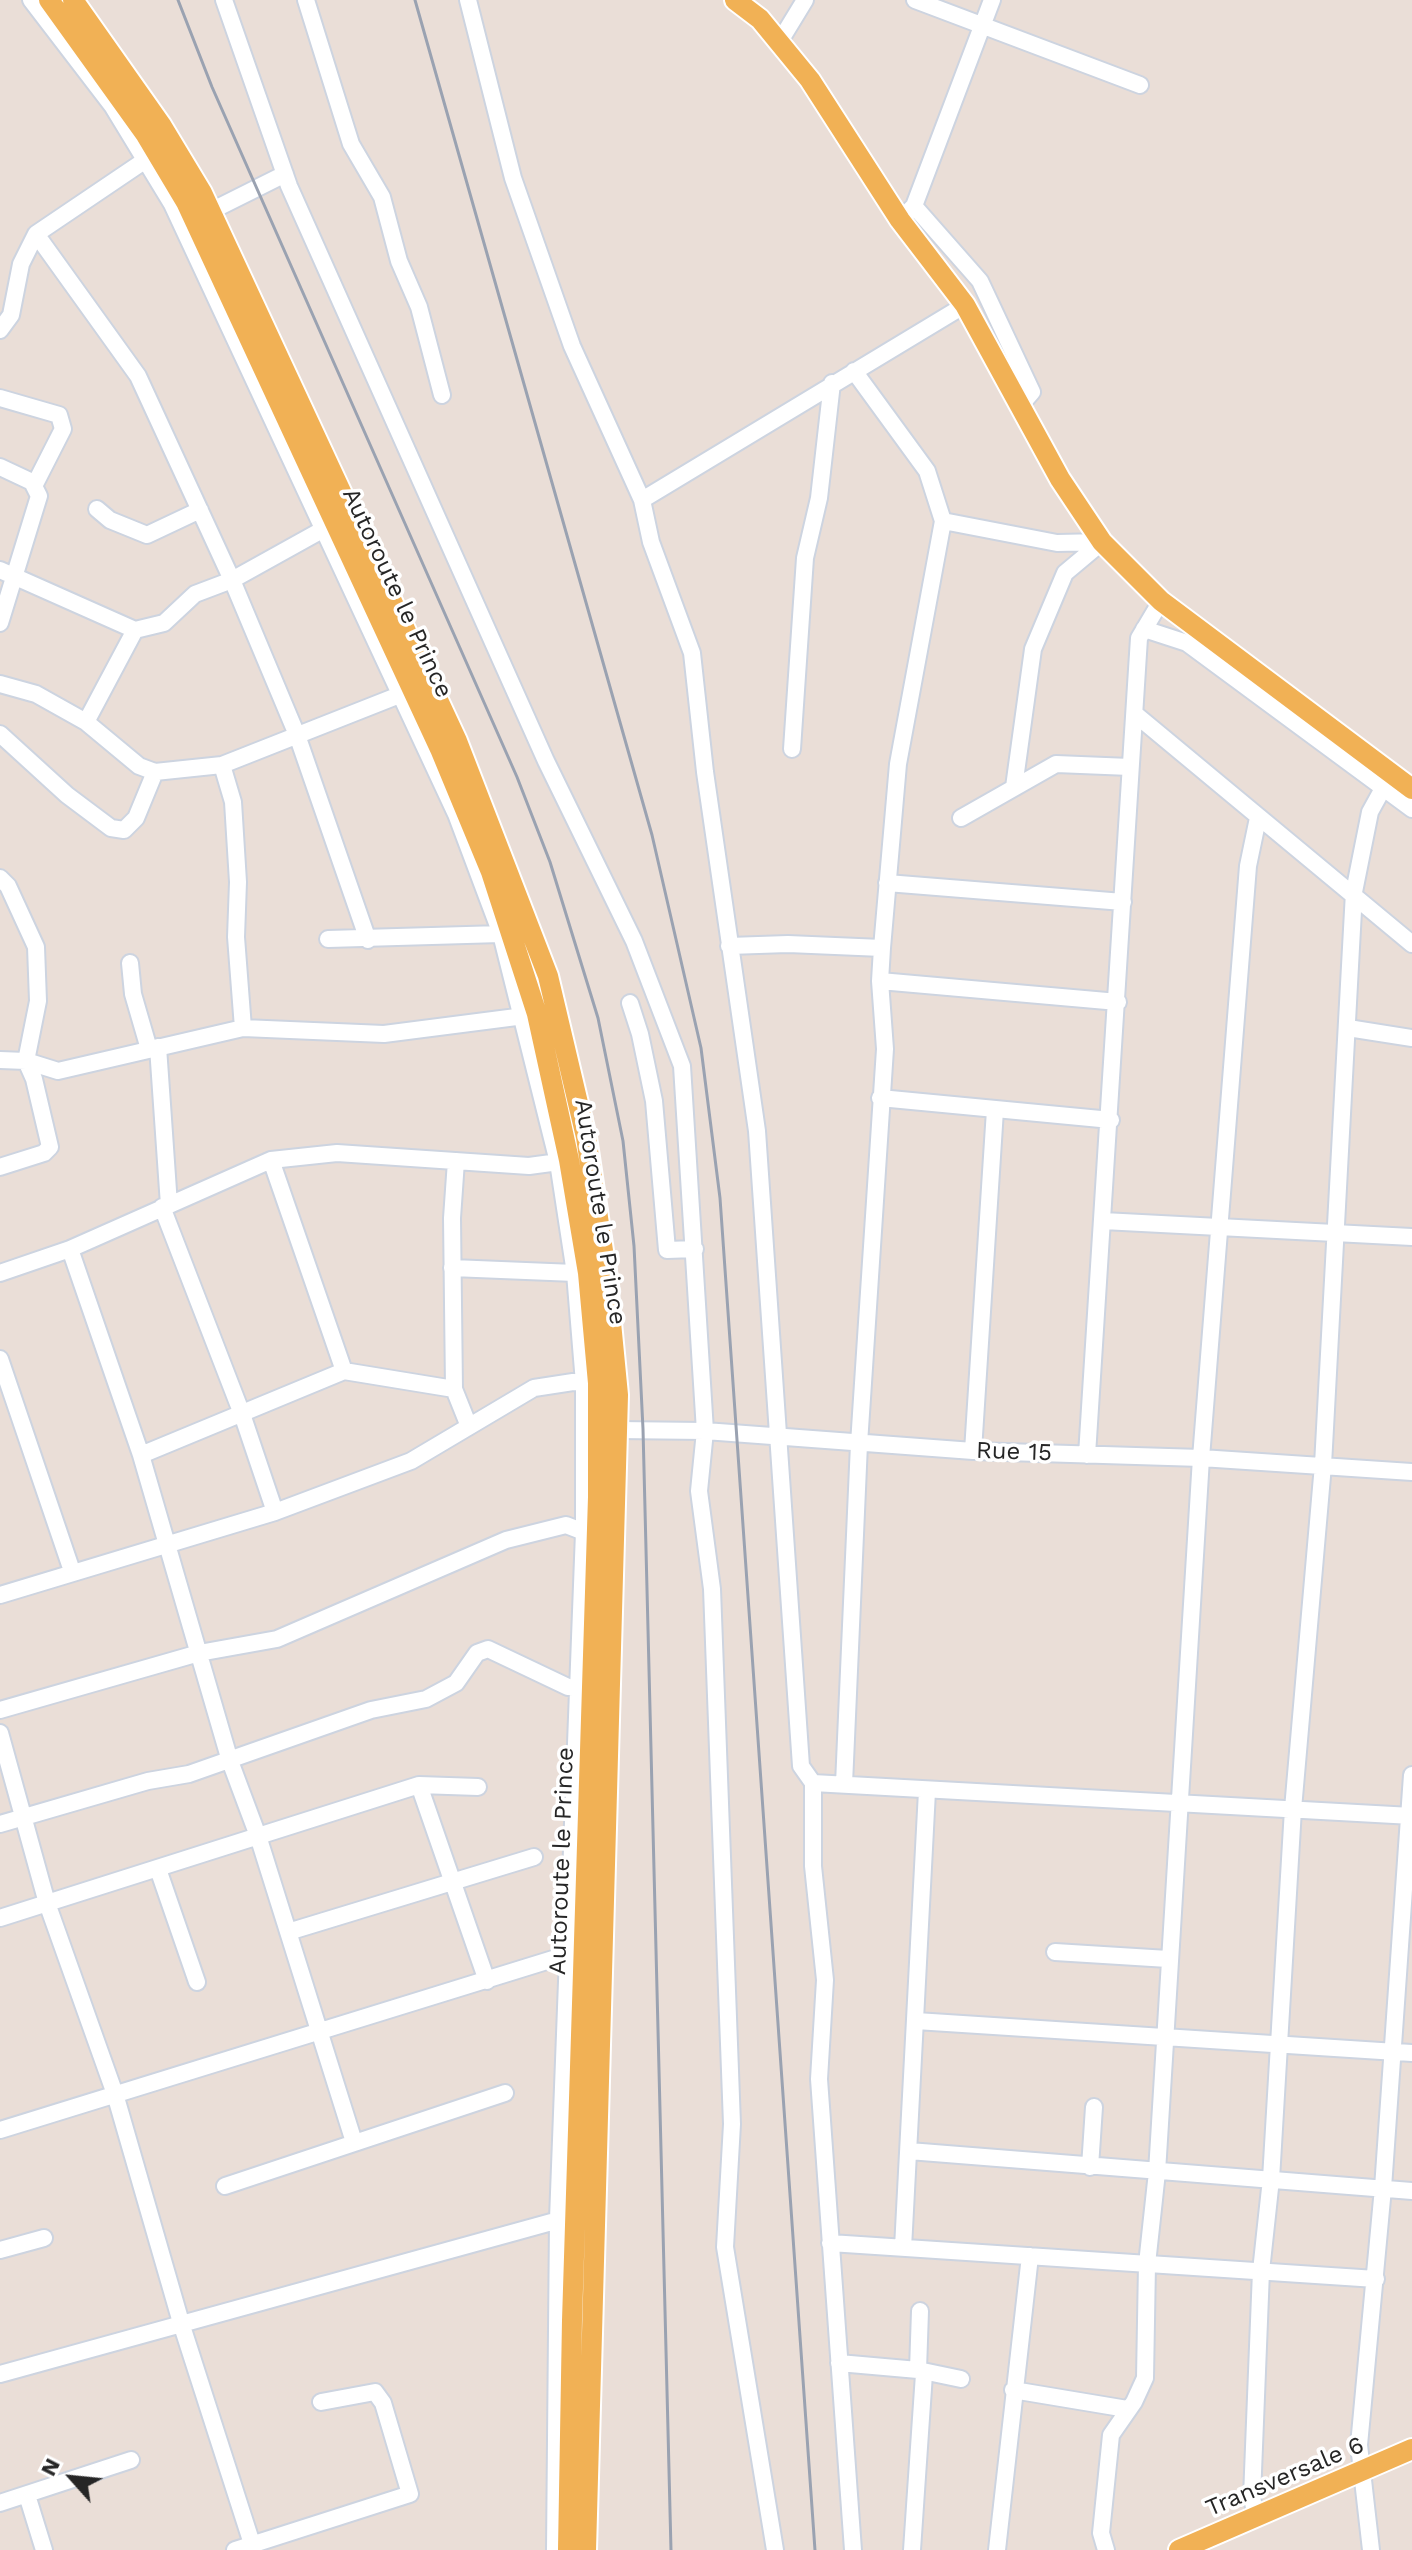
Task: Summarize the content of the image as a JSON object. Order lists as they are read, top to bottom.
{
  "streets": {
    "main road": ["Autoroute le Prince", "Transversale 6"],
    "street": ["Rue 15"]
  },
  "crossings": [
    ["Autoroute le Prince", "Rue 15"]
  ],
  "north": "top left"
}
